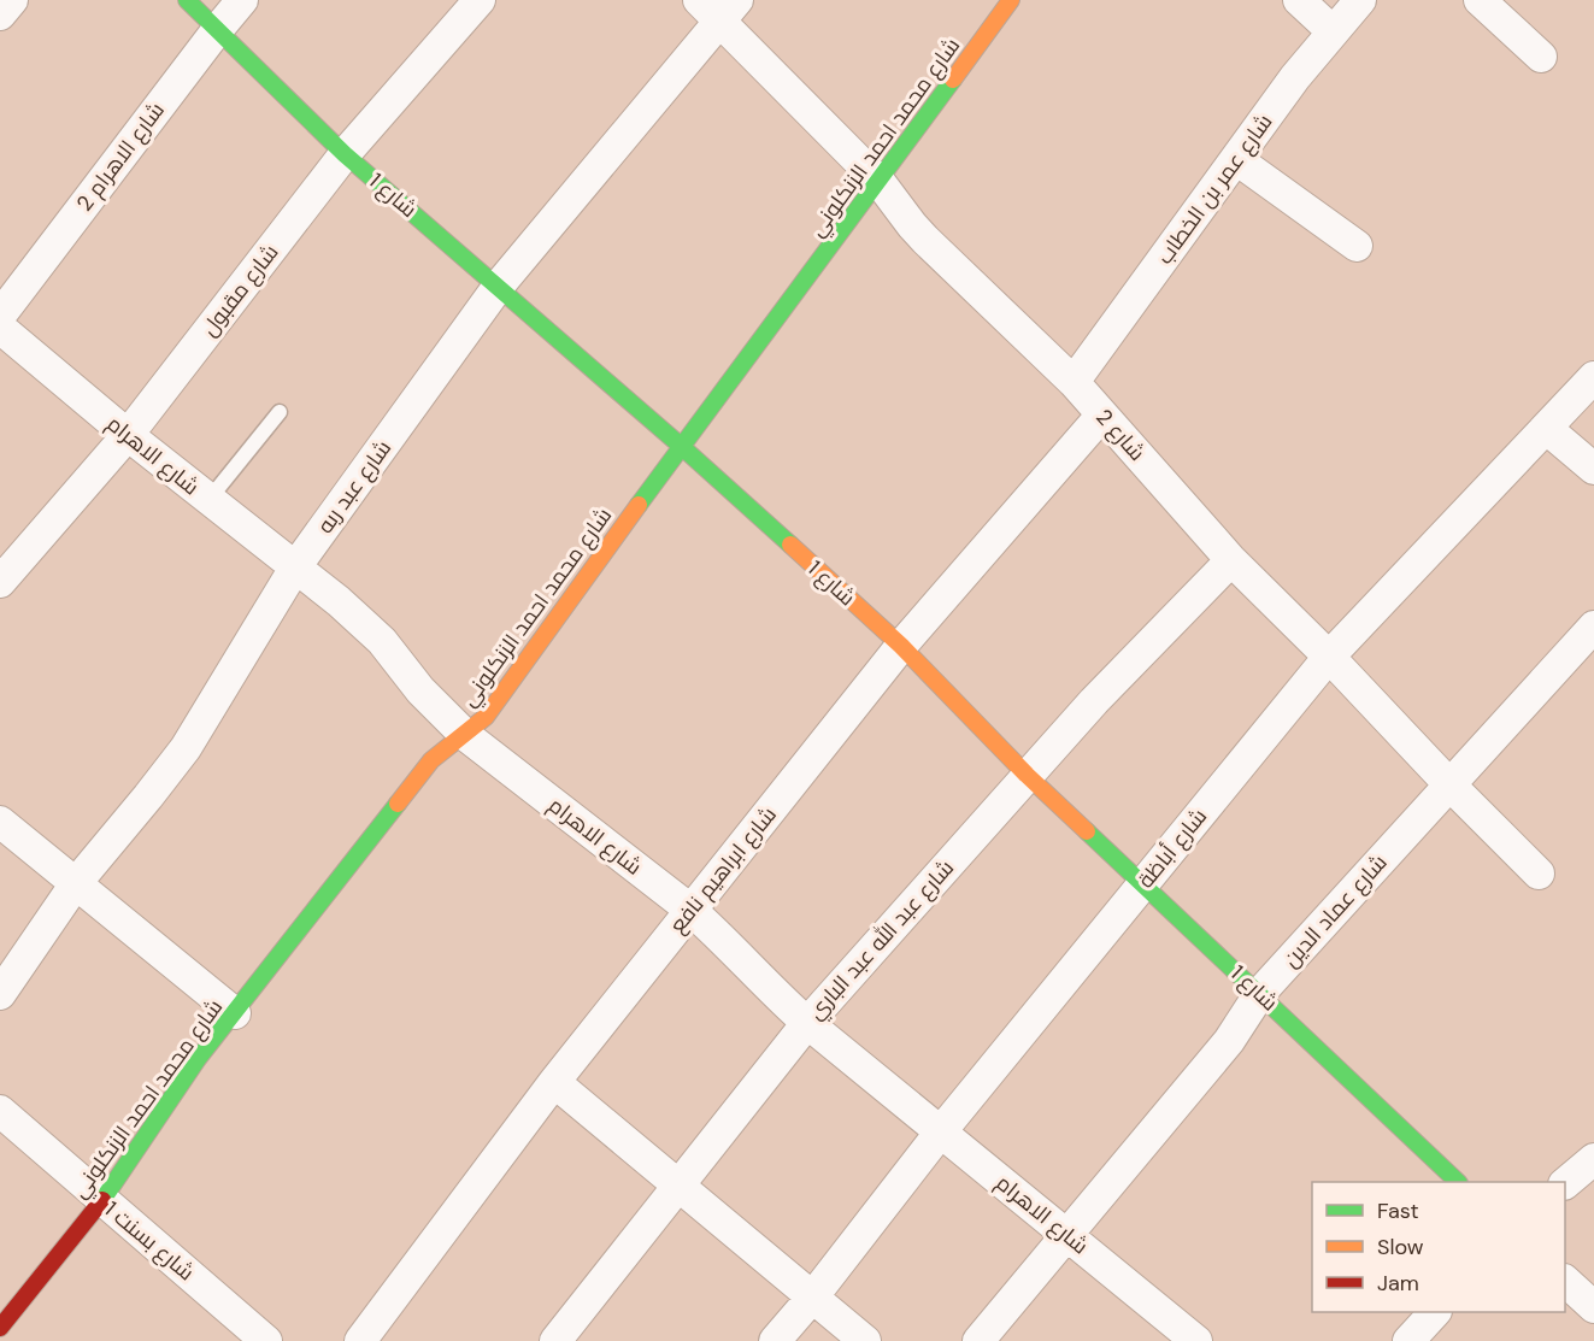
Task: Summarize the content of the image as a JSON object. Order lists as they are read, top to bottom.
{
  "streets": {
    "street": [
      "شارع محمد احمد الزنكلوني",
      "شارع الاهرام 2",
      "شارع عمر بن الخطاب",
      "شارع 1",
      "شارع مقبول",
      "شارع 2",
      "شارع الاهرام",
      "شارع عبد ربه",
      "شارع أباظة",
      "شارع ابراهيم نافع",
      "شارع عماد الدين",
      "شارع عبد الله عبد الباري",
      "شارع بسنت 1"
    ]
  },
  "crossings": [
    ["شارع محمد احمد الزنكلوني", "شارع 1"],
    ["شارع محمد احمد الزنكلوني", "شارع 2"],
    ["شارع محمد احمد الزنكلوني", "شارع الاهرام"],
    ["شارع محمد احمد الزنكلوني", "شارع بسنت 1"],
    ["شارع الاهرام 2", "شارع 1"],
    ["شارع عمر بن الخطاب", "شارع 2"],
    ["شارع 1", "شارع مقبول"],
    ["شارع 1", "شارع عبد ربه"],
    ["شارع 1", "شارع أباظة"],
    ["شارع 1", "شارع ابراهيم نافع"],
    ["شارع 1", "شارع عماد الدين"],
    ["شارع 1", "شارع عبد الله عبد الباري"],
    ["شارع مقبول", "شارع الاهرام"],
    ["شارع 2", "شارع عبد ربه"],
    ["شارع 2", "شارع أباظة"],
    ["شارع 2", "شارع ابراهيم نافع"],
    ["شارع 2", "شارع عماد الدين"],
    ["شارع 2", "شارع عبد الله عبد الباري"],
    ["شارع الاهرام", "شارع عبد ربه"],
    ["شارع الاهرام", "شارع أباظة"],
    ["شارع الاهرام", "شارع ابراهيم نافع"],
    ["شارع الاهرام", "شارع عماد الدين"],
    ["شارع الاهرام", "شارع عبد الله عبد الباري"]
  ],
  "legend": ["Fast", "Slow", "Jam"]
}
